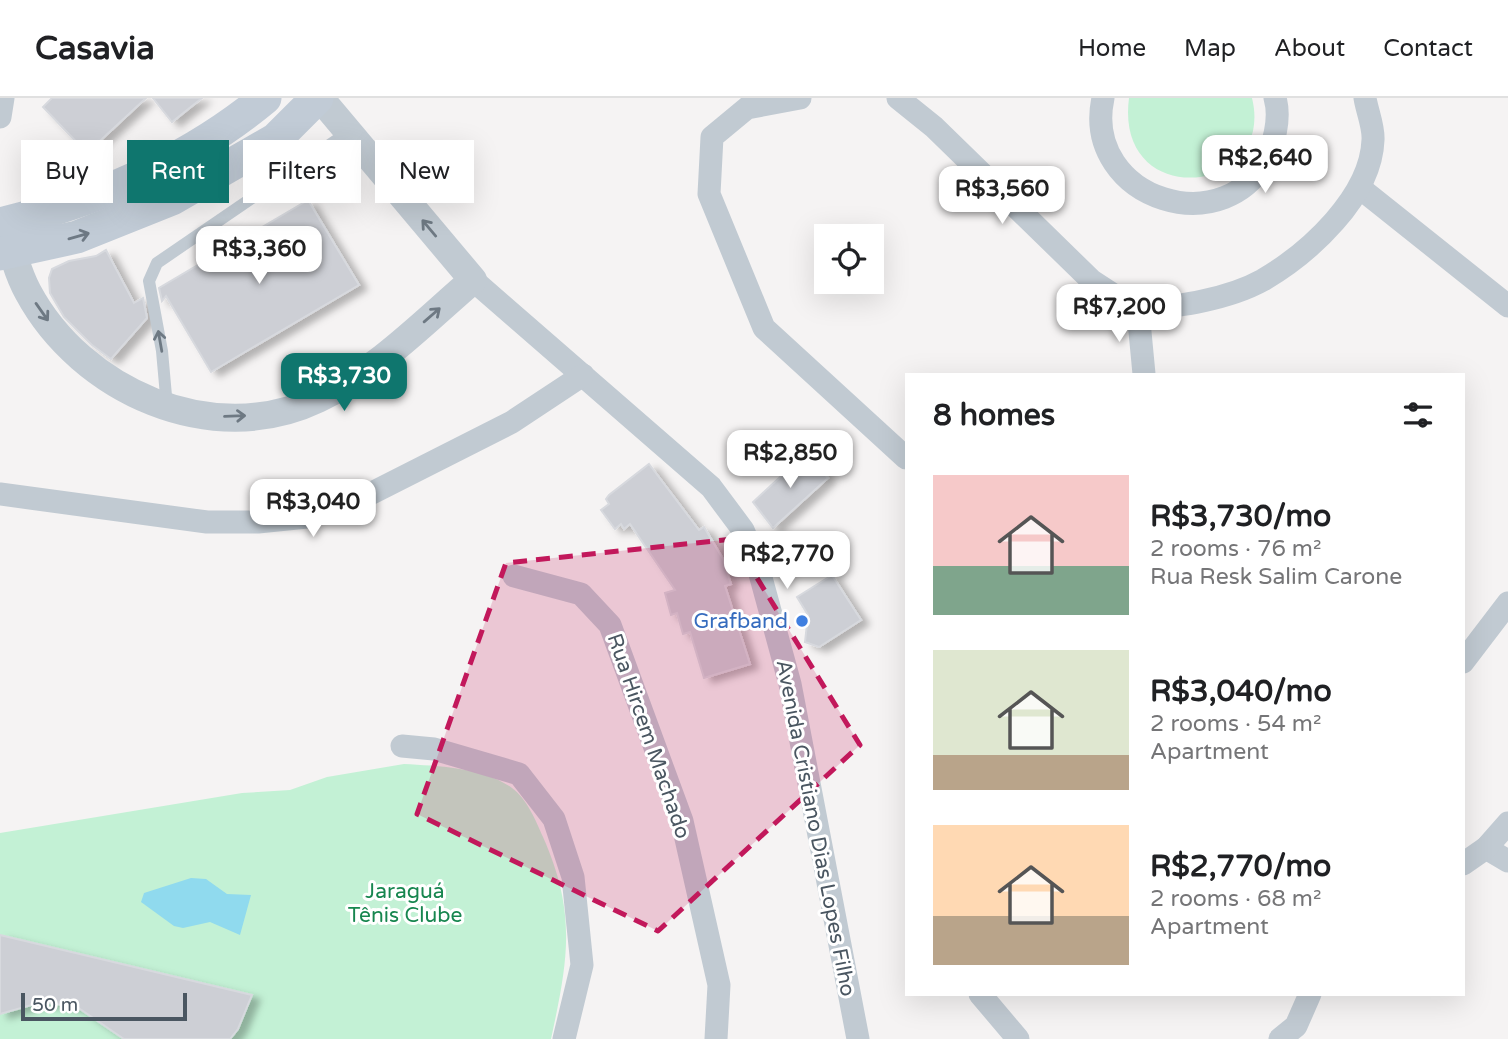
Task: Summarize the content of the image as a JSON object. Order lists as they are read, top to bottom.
{
  "streets": {
    "street": ["Rua Hircem Machado", "Avenida Cristiano Dias Lopes Filho"]
  },
  "parks": ["Jaraguá Tênis Clube"],
  "places": ["Grafband"],
  "scale_bar": "50 m",
  "page": {
    "header": "Casavia",
    "nav": [
      "Home",
      "Map",
      "About",
      "Contact"
    ],
    "price": [
      "R$2,640",
      "R$3,560",
      "R$3,360",
      "R$7,200",
      "R$3,730",
      "R$2,850",
      "R$3,040",
      "R$2,770"
    ],
    "chip": [
      "Buy",
      "Rent",
      "Filters",
      "New"
    ],
    "heading": "8 homes",
    "list": [
      {
        "name": "R$3,730/mo",
        "note": "2 rooms · 76 m² · Rua Resk Salim Carone"
      },
      {
        "name": "R$3,040/mo",
        "note": "2 rooms · 54 m² · Apartment"
      },
      {
        "name": "R$2,770/mo",
        "note": "2 rooms · 68 m² · Apartment"
      }
    ],
    "scale": "50 m"
  }
}
